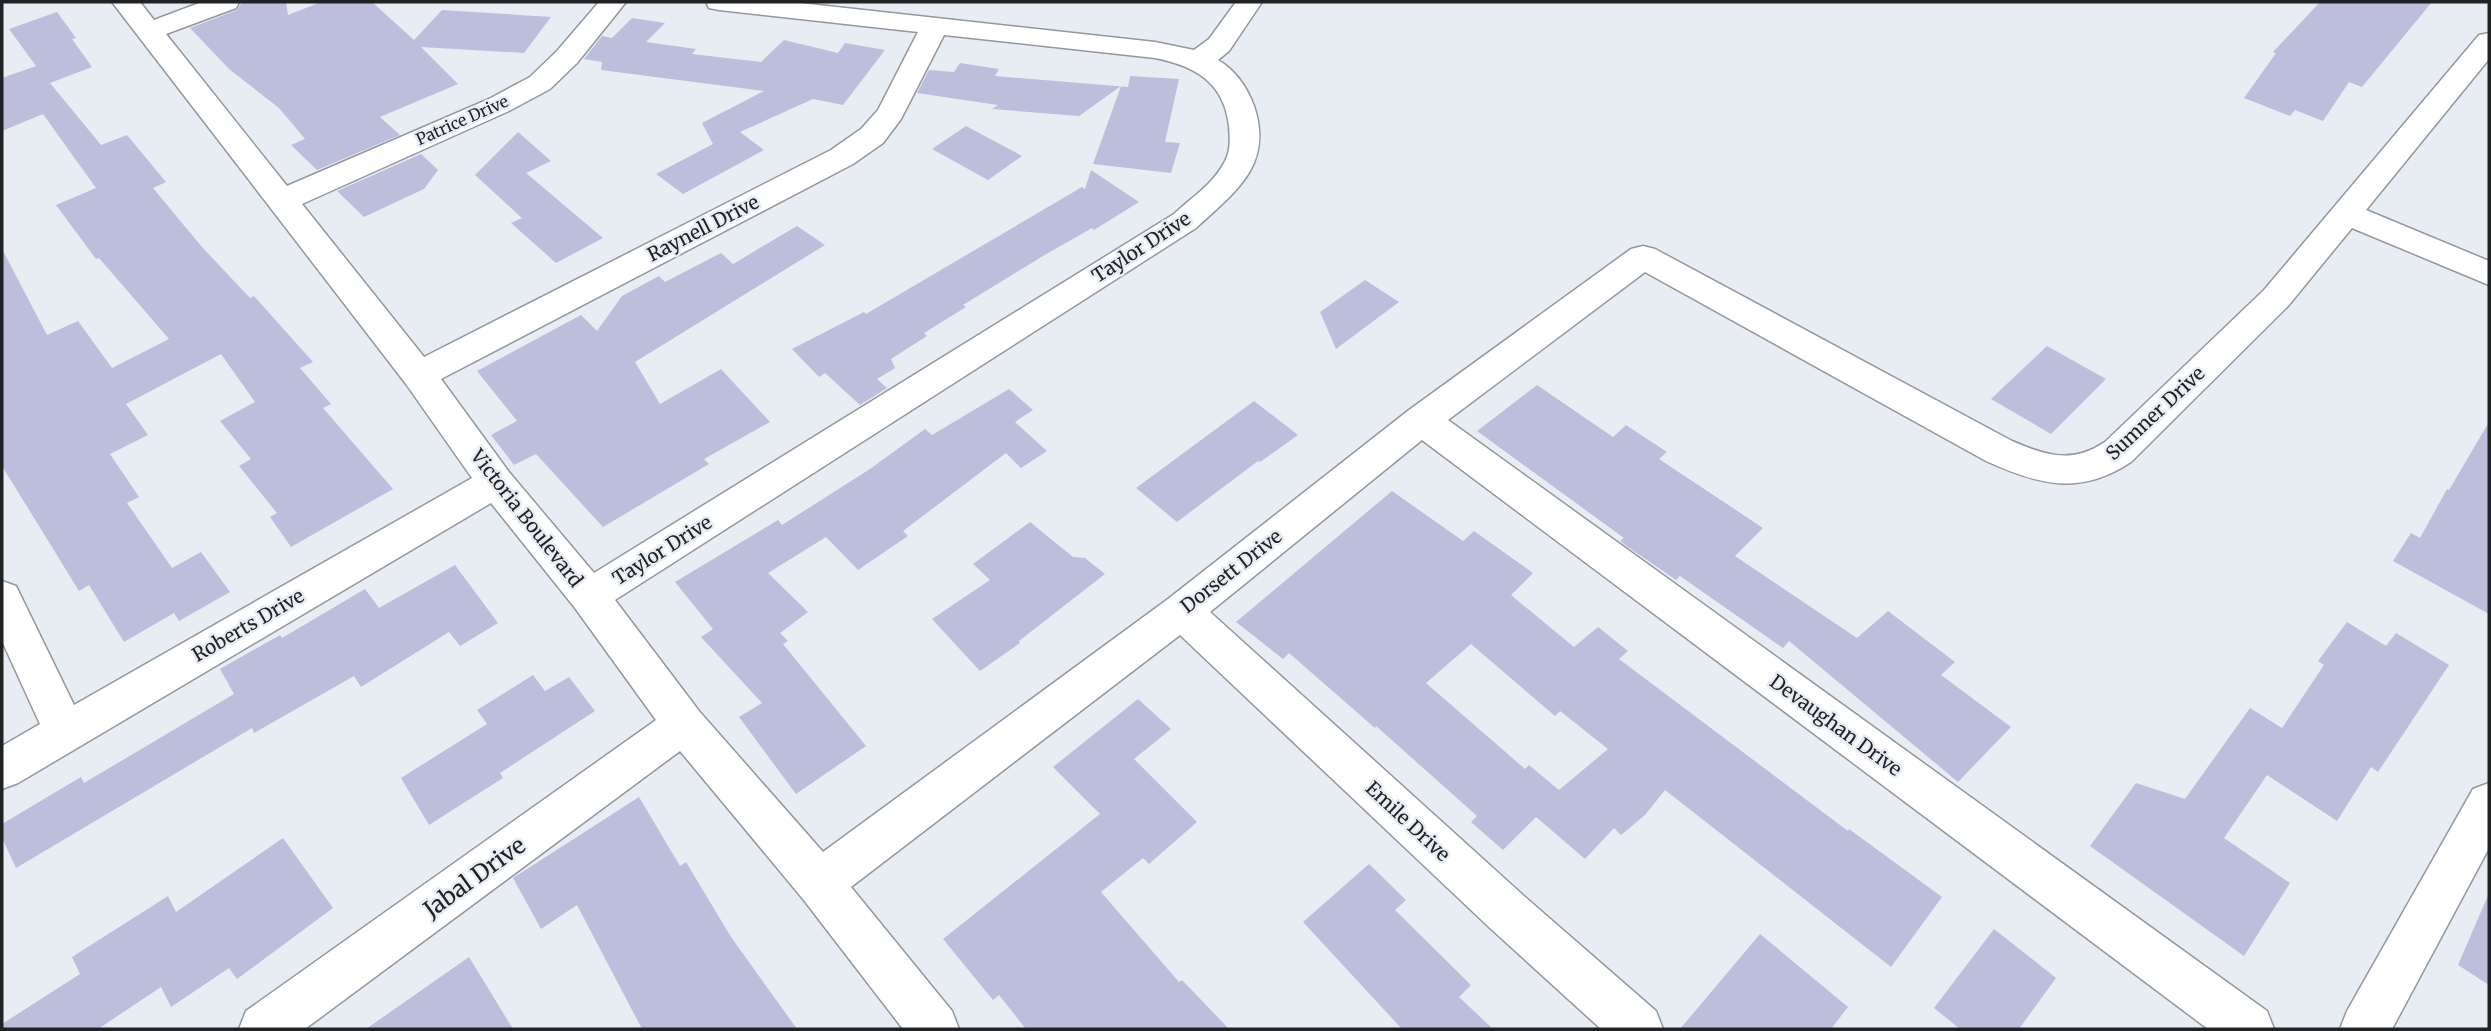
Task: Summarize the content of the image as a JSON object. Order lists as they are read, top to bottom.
{
  "streets": {
    "street": [
      "Patrice Drive",
      "Raynell Drive",
      "Taylor Drive",
      "Sumner Drive",
      "Victoria Boulevard",
      "Dorsett Drive",
      "Roberts Drive",
      "Devaughan Drive",
      "Emile Drive",
      "Jabal Drive"
    ]
  },
  "crossings": [
    ["Patrice Drive", "Victoria Boulevard"],
    ["Raynell Drive", "Taylor Drive"],
    ["Raynell Drive", "Victoria Boulevard"],
    ["Taylor Drive", "Victoria Boulevard"],
    ["Sumner Drive", "Dorsett Drive"],
    ["Victoria Boulevard", "Dorsett Drive"],
    ["Victoria Boulevard", "Roberts Drive"],
    ["Victoria Boulevard", "Jabal Drive"],
    ["Dorsett Drive", "Devaughan Drive"],
    ["Dorsett Drive", "Emile Drive"]
  ]
}
